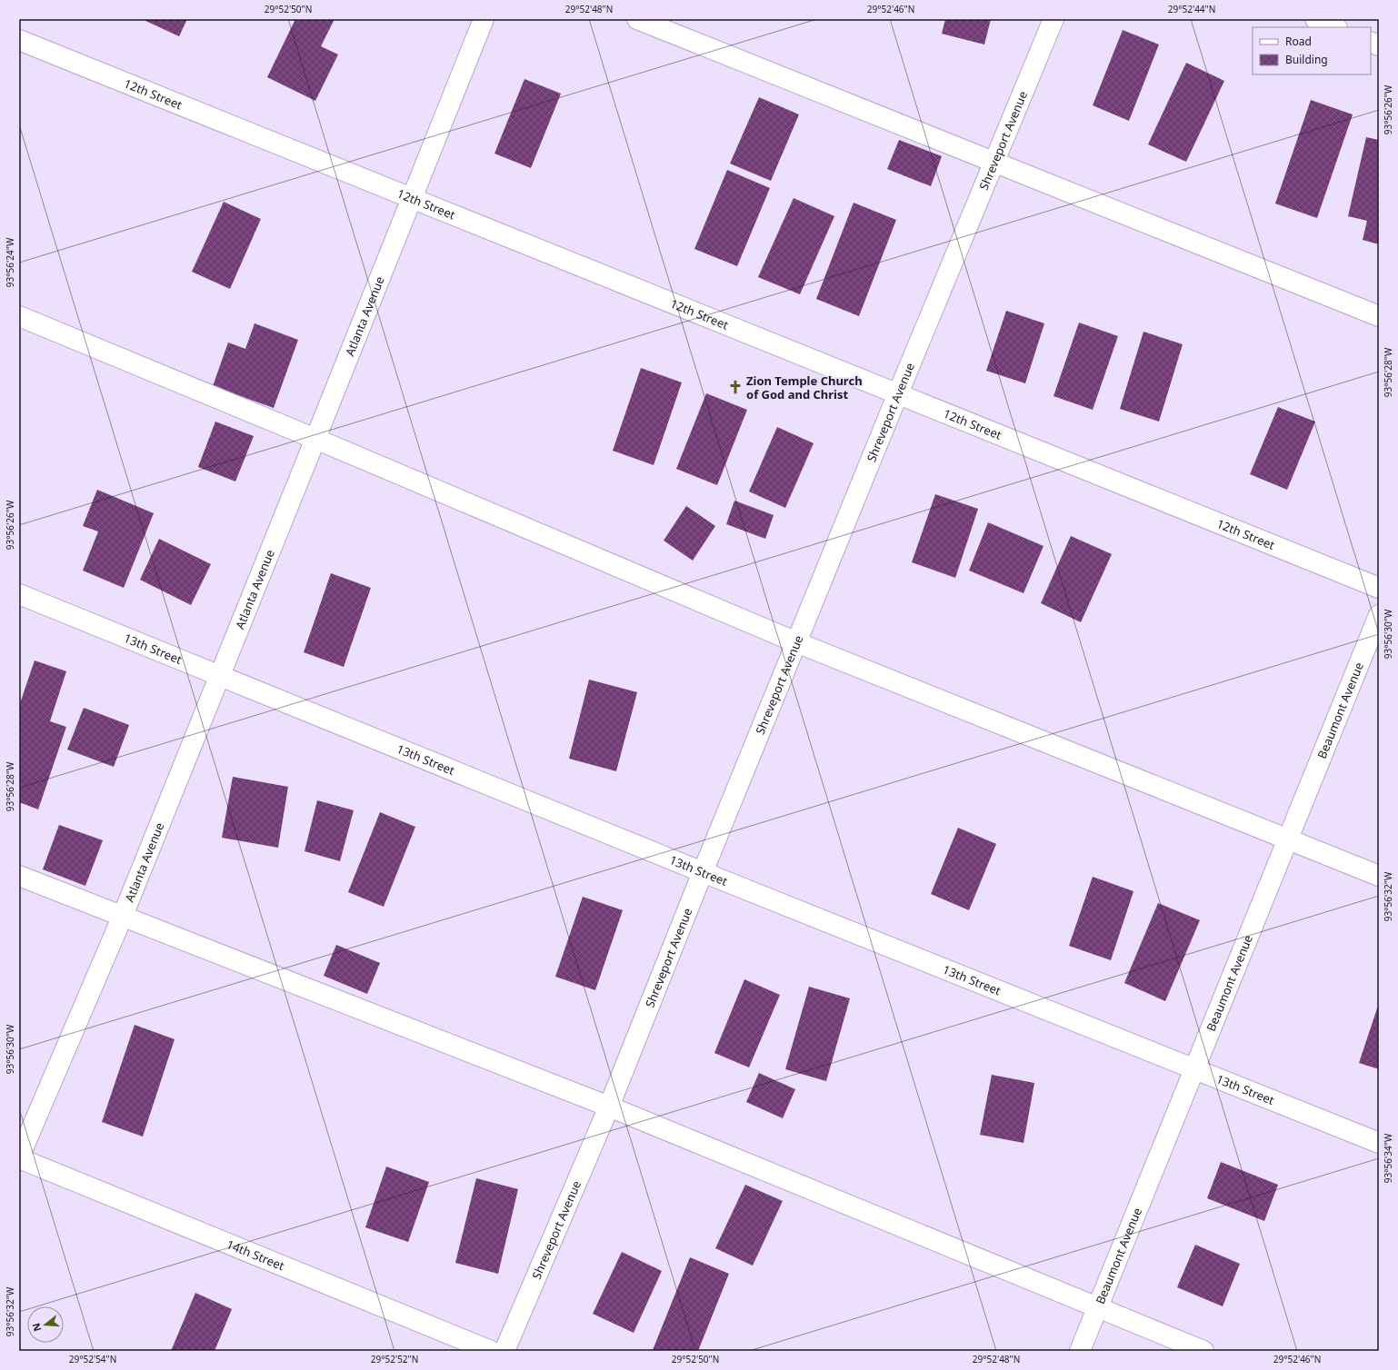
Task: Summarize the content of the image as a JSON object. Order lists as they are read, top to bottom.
{
  "streets": {
    "street": [
      "12th Street",
      "Shreveport Avenue",
      "Atlanta Avenue",
      "13th Street",
      "Beaumont Avenue",
      "14th Street"
    ]
  },
  "crossings": [
    ["12th Street", "Shreveport Avenue"],
    ["12th Street", "Atlanta Avenue"],
    ["Shreveport Avenue", "13th Street"],
    ["Atlanta Avenue", "13th Street"],
    ["Atlanta Avenue", "14th Street"],
    ["13th Street", "Beaumont Avenue"]
  ],
  "places": {
    "church": ["Zion Temple Church of God and Christ"]
  },
  "legend": ["Road", "Building"],
  "north": "left",
  "coordinates": [
    "29°52'50\"N",
    "29°52'48\"N",
    "29°52'46\"N",
    "29°52'44\"N",
    "93°56'26\"W",
    "93°56'24\"W",
    "93°56'28\"W",
    "93°56'30\"W",
    "93°56'32\"W",
    "93°56'34\"W",
    "29°52'54\"N",
    "29°52'52\"N"
  ]
}
